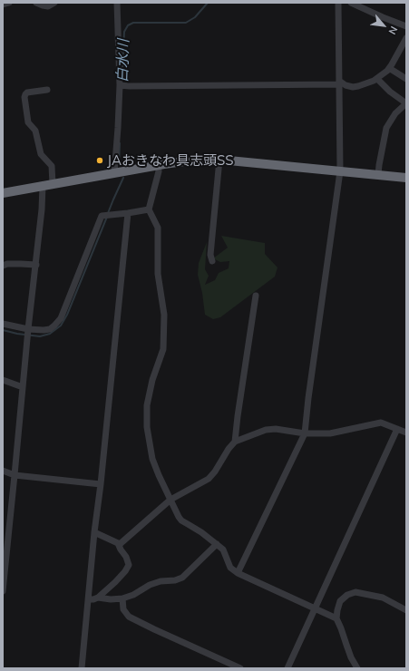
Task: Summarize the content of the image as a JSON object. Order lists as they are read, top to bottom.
{
  "water": ["白水川"],
  "places": ["JAおきなわ具志頭SS"],
  "north": "bottom right"
}
